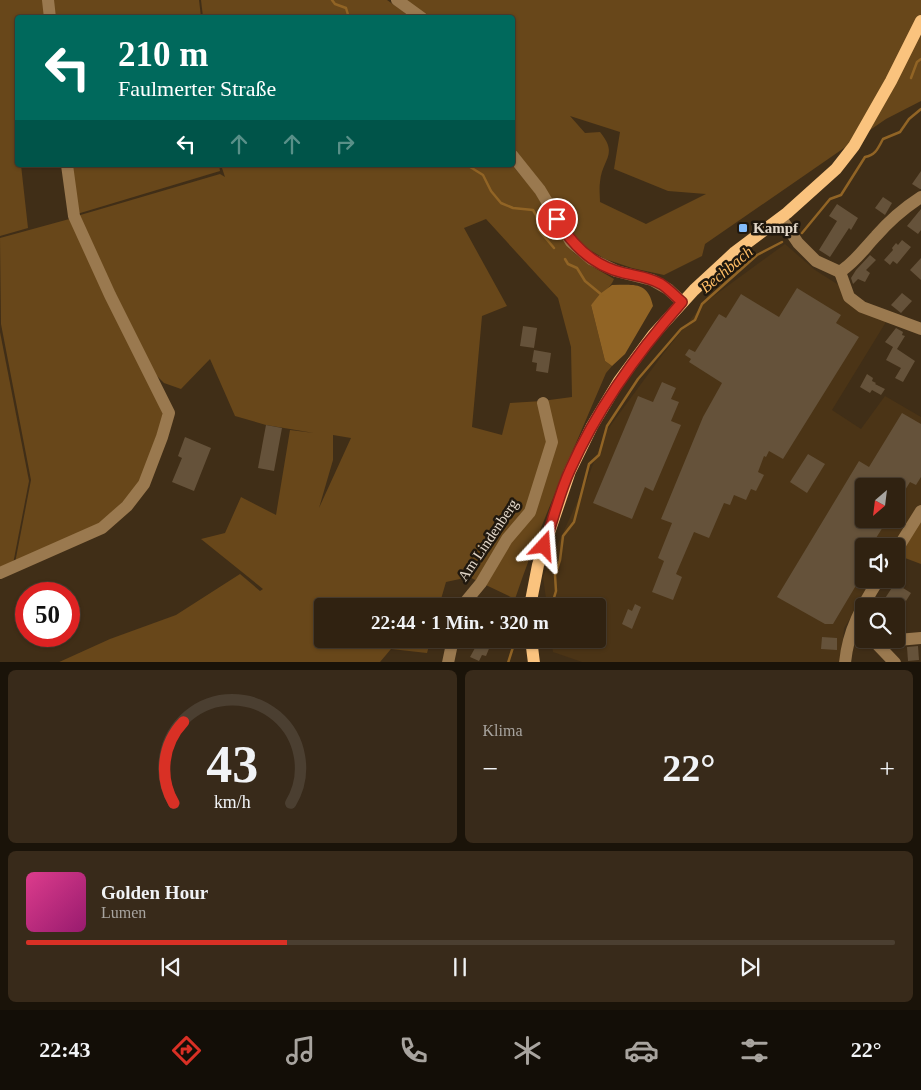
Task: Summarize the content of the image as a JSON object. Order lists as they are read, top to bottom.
{
  "streets": {
    "street": ["Am Lindenberg"]
  },
  "water": ["Bechbach"],
  "places": {
    "transit": ["Kampf"]
  },
  "north": "bottom left",
  "page": {
    "turn": ["210 m", "Faulmerter Straße"],
    "limit": "50",
    "trip": "22:44 · 1 Min. · 320 m",
    "tile": "Klima",
    "heat": ["−", "22°", "+"],
    "song": ["Golden Hour", "Lumen"],
    "tabs": ["22:43", "22°"],
    "gauge": ["43", "km/h"]
  }
}
